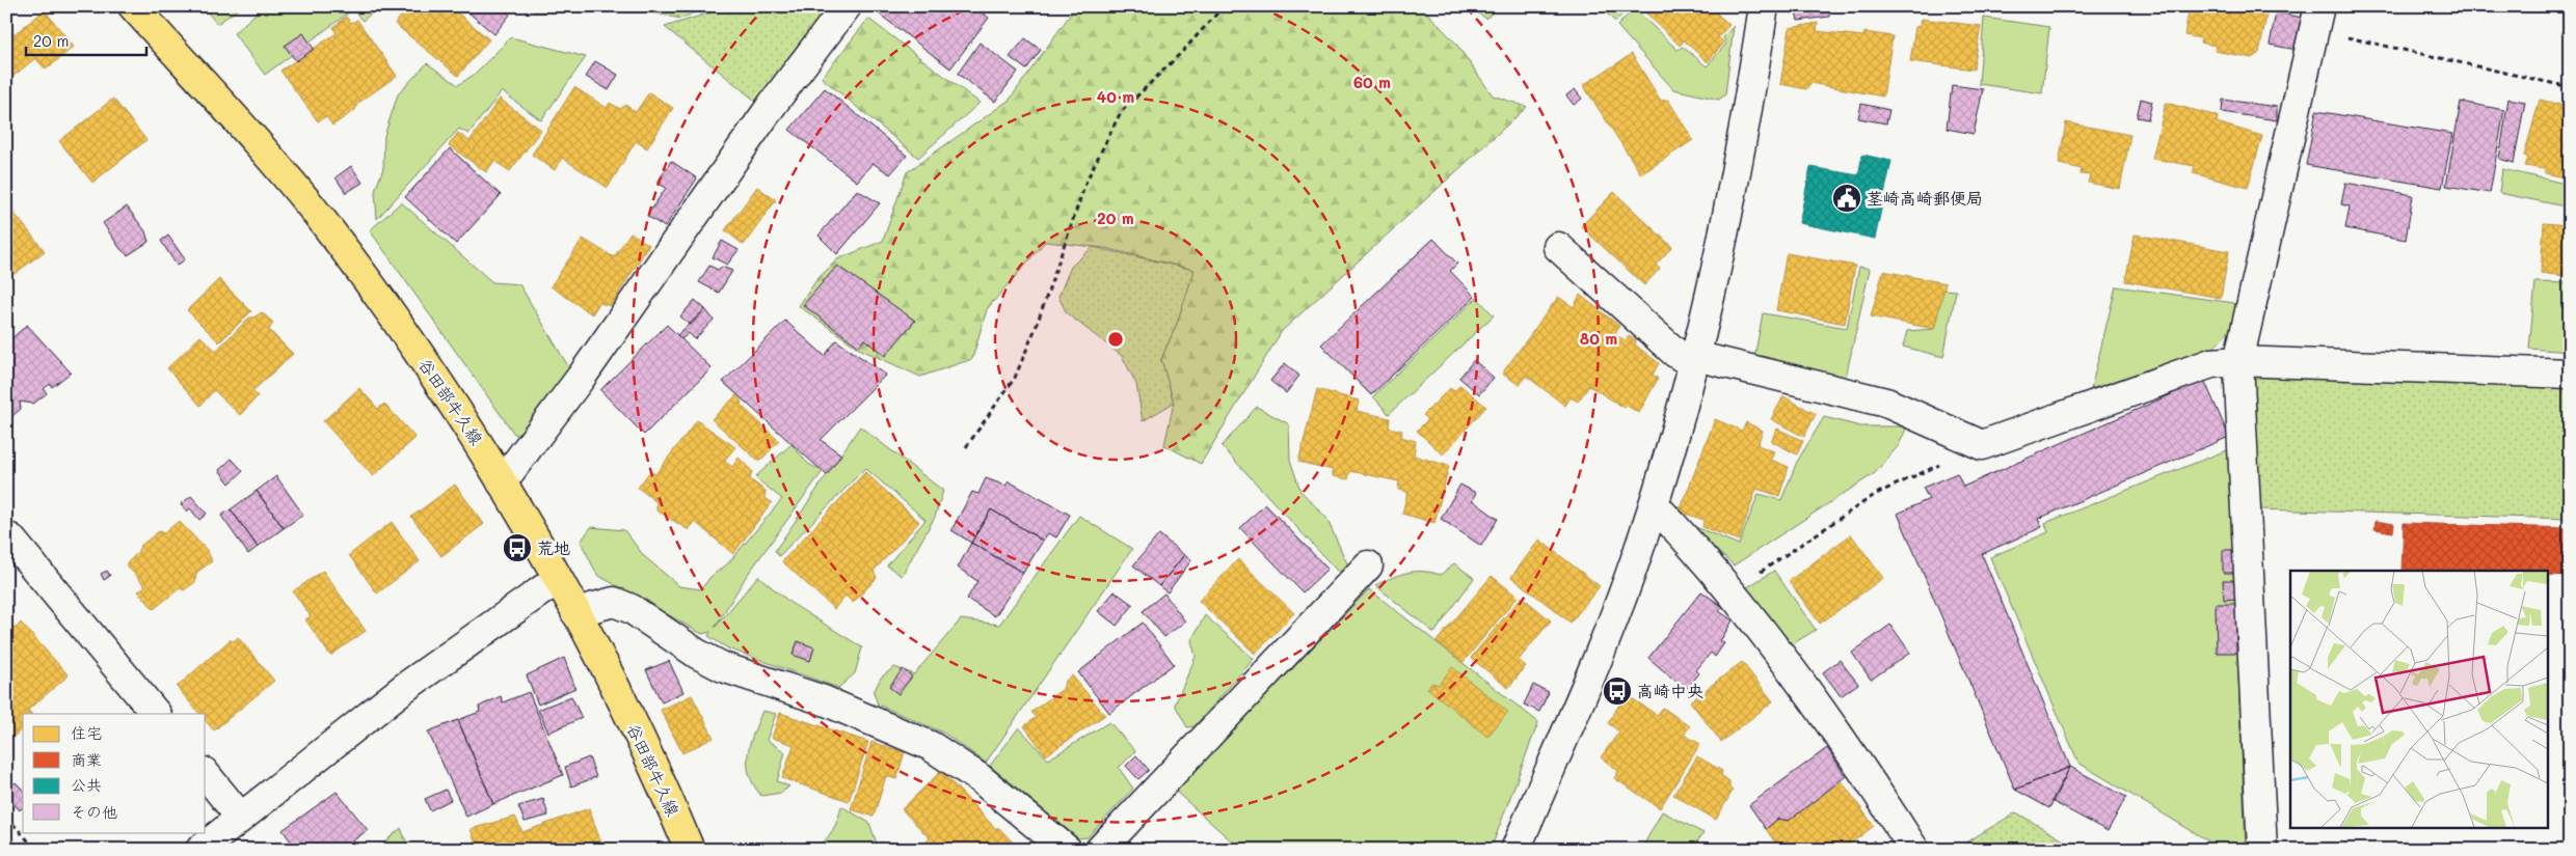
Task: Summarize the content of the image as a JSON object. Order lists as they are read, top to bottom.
{
  "streets": {
    "main road": ["谷田部牛久線"]
  },
  "places": {
    "public building": ["茎崎高崎郵便局"],
    "bus stop": ["荒地", "高崎中央"]
  },
  "legend": [
    "住宅",
    "商業",
    "公共",
    "その他"
  ],
  "scale_bar": "20 m",
  "rings": [
    "60 m",
    "40 m",
    "20 m",
    "80 m"
  ]
}
